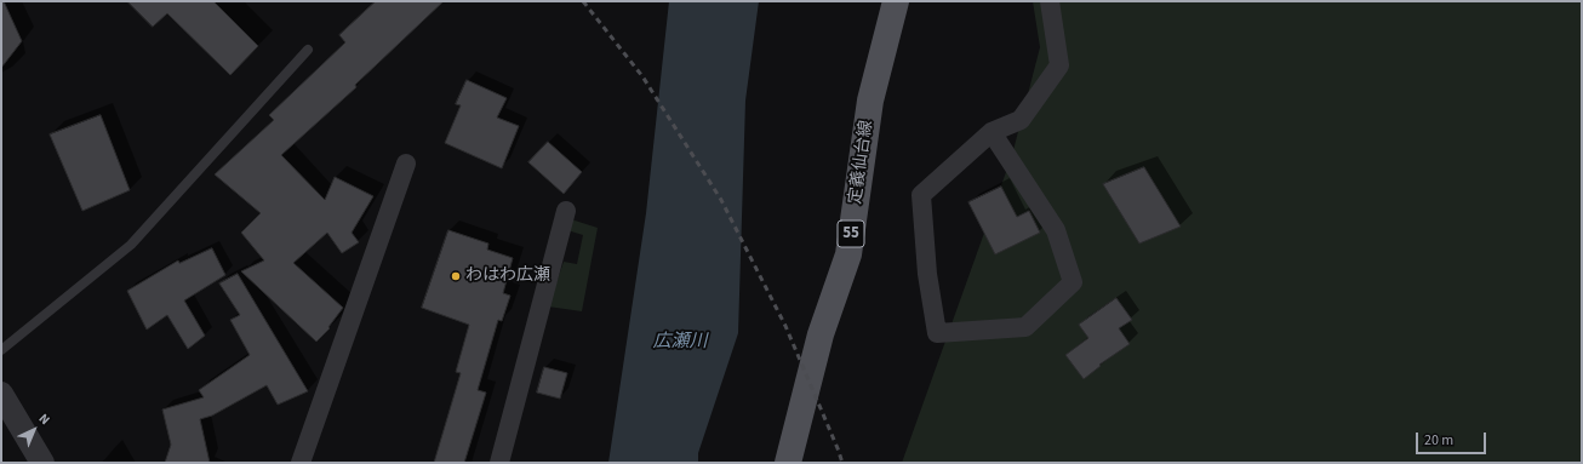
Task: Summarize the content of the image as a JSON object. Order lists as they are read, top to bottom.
{
  "streets": {
    "main road": ["定義仙台線", "55"]
  },
  "water": ["広瀬川"],
  "places": ["わはわ広瀬"],
  "scale_bar": "20 m",
  "north": "top right"
}
